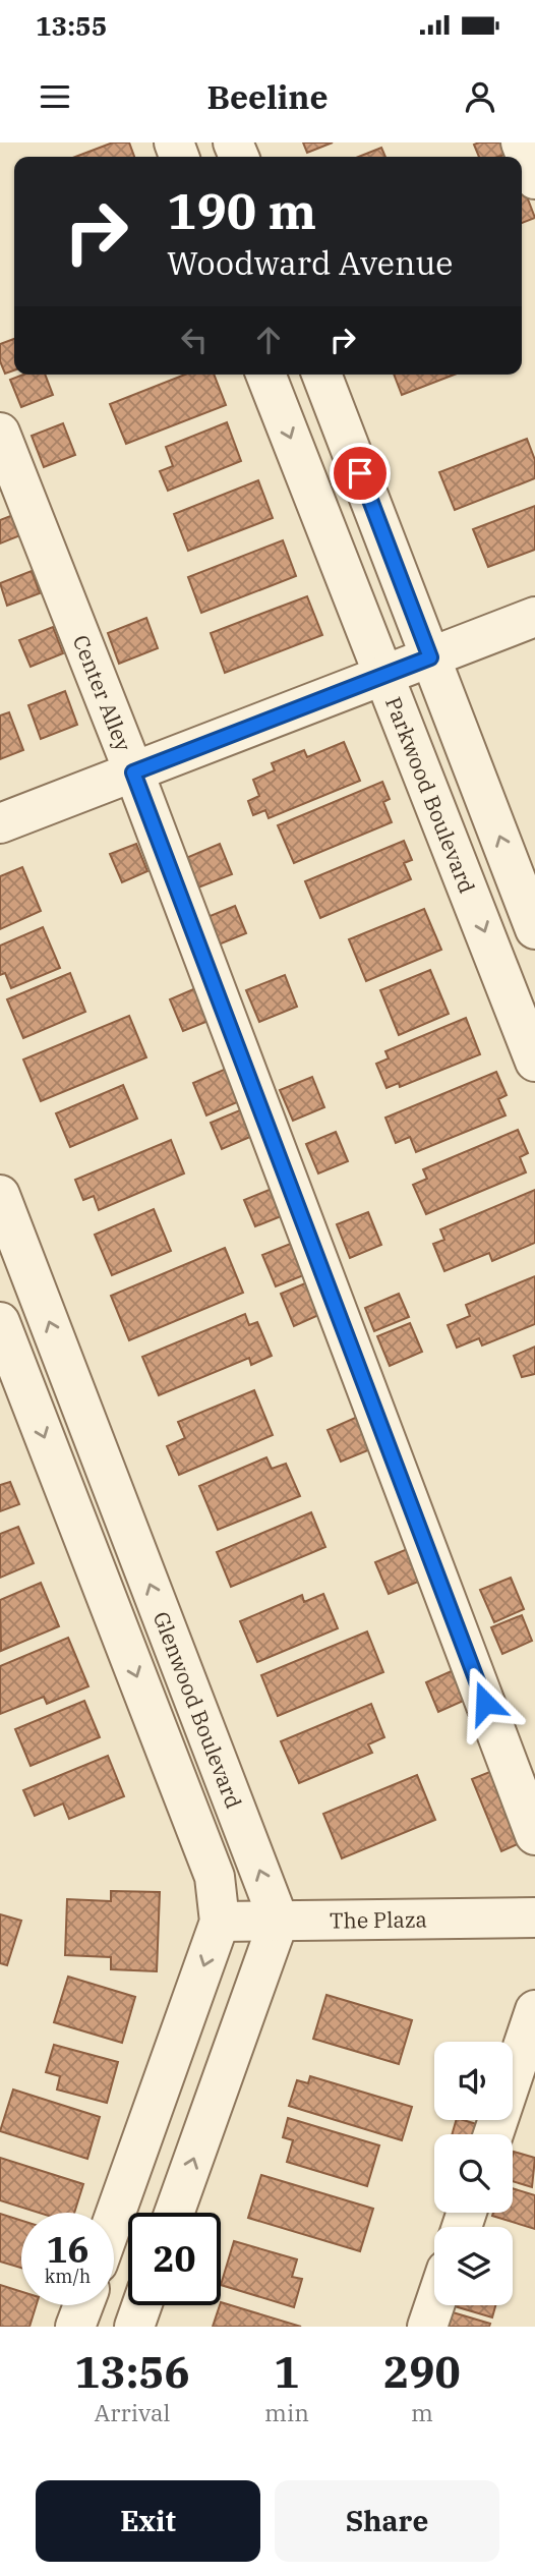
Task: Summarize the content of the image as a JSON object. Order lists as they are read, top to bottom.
{
  "streets": {
    "street": [
      "Center Alley",
      "Parkwood Boulevard",
      "Glenwood Boulevard",
      "The Plaza"
    ]
  },
  "crossings": [
    ["Glenwood Boulevard", "The Plaza"]
  ],
  "page": {
    "status": "13:55",
    "header": "Beeline",
    "turn": ["190 m", "Woodward Avenue"],
    "speed": "16 km/h",
    "limit": "20",
    "eta": [
      "13:56",
      "Arrival",
      "1",
      "min",
      "290",
      "m"
    ],
    "buttons": ["Exit", "Share"]
  }
}
